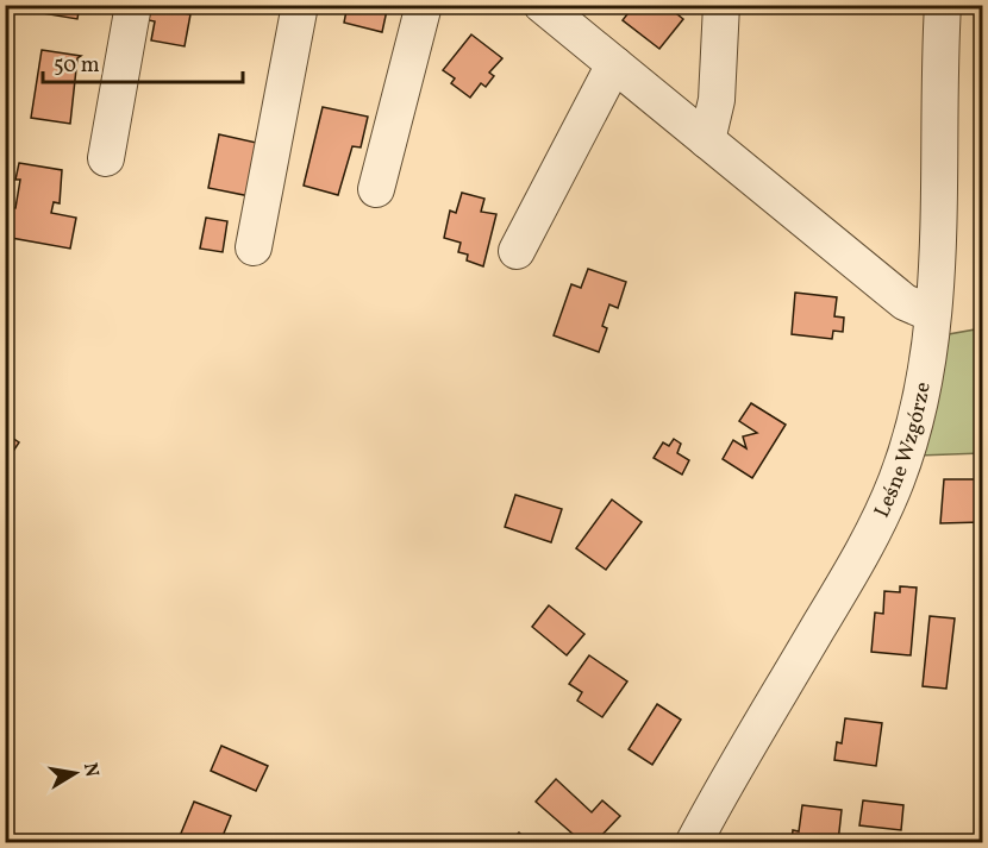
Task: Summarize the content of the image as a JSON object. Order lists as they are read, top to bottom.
{
  "streets": {
    "street": ["Leśne Wzgórze"]
  },
  "scale_bar": "50 m",
  "north": "right"
}
